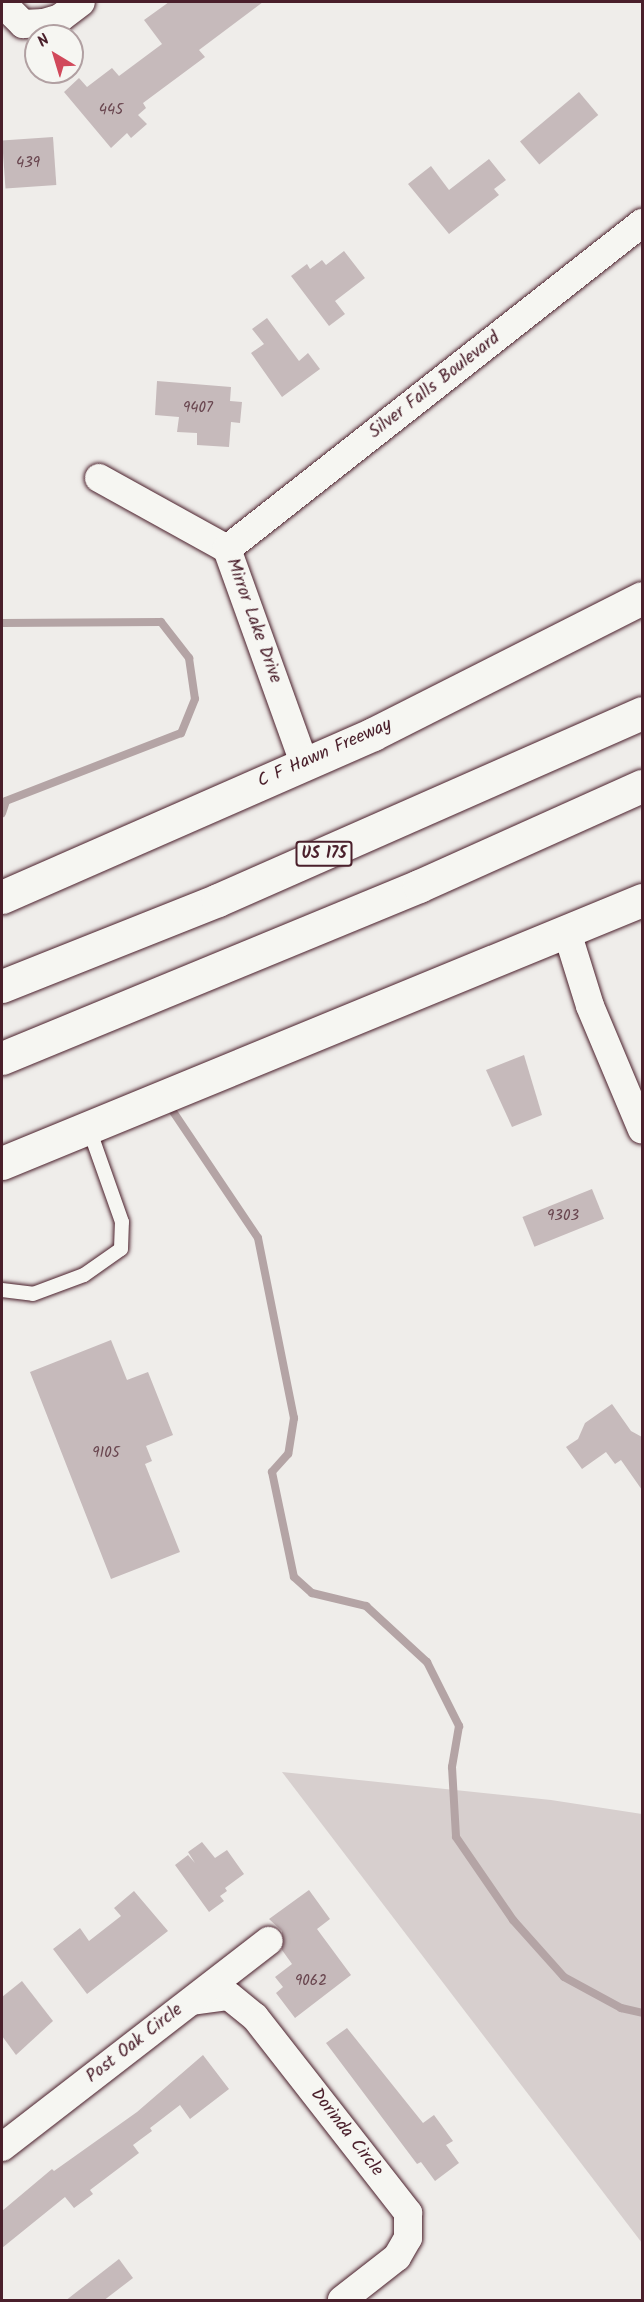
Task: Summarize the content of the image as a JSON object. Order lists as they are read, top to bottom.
{
  "streets": {
    "main road": ["C F Hawn Freeway", "US 175"],
    "street": [
      "Silver Falls Boulevard",
      "Mirror Lake Drive",
      "Post Oak Circle",
      "Dorinda Circle"
    ]
  },
  "crossings": [
    ["Silver Falls Boulevard", "Mirror Lake Drive"],
    ["Mirror Lake Drive", "C F Hawn Freeway"],
    ["Post Oak Circle", "Dorinda Circle"]
  ],
  "house_numbers": [
    "445",
    "439",
    "9407",
    "9303",
    "9105",
    "9062"
  ],
  "north": "top left"
}
